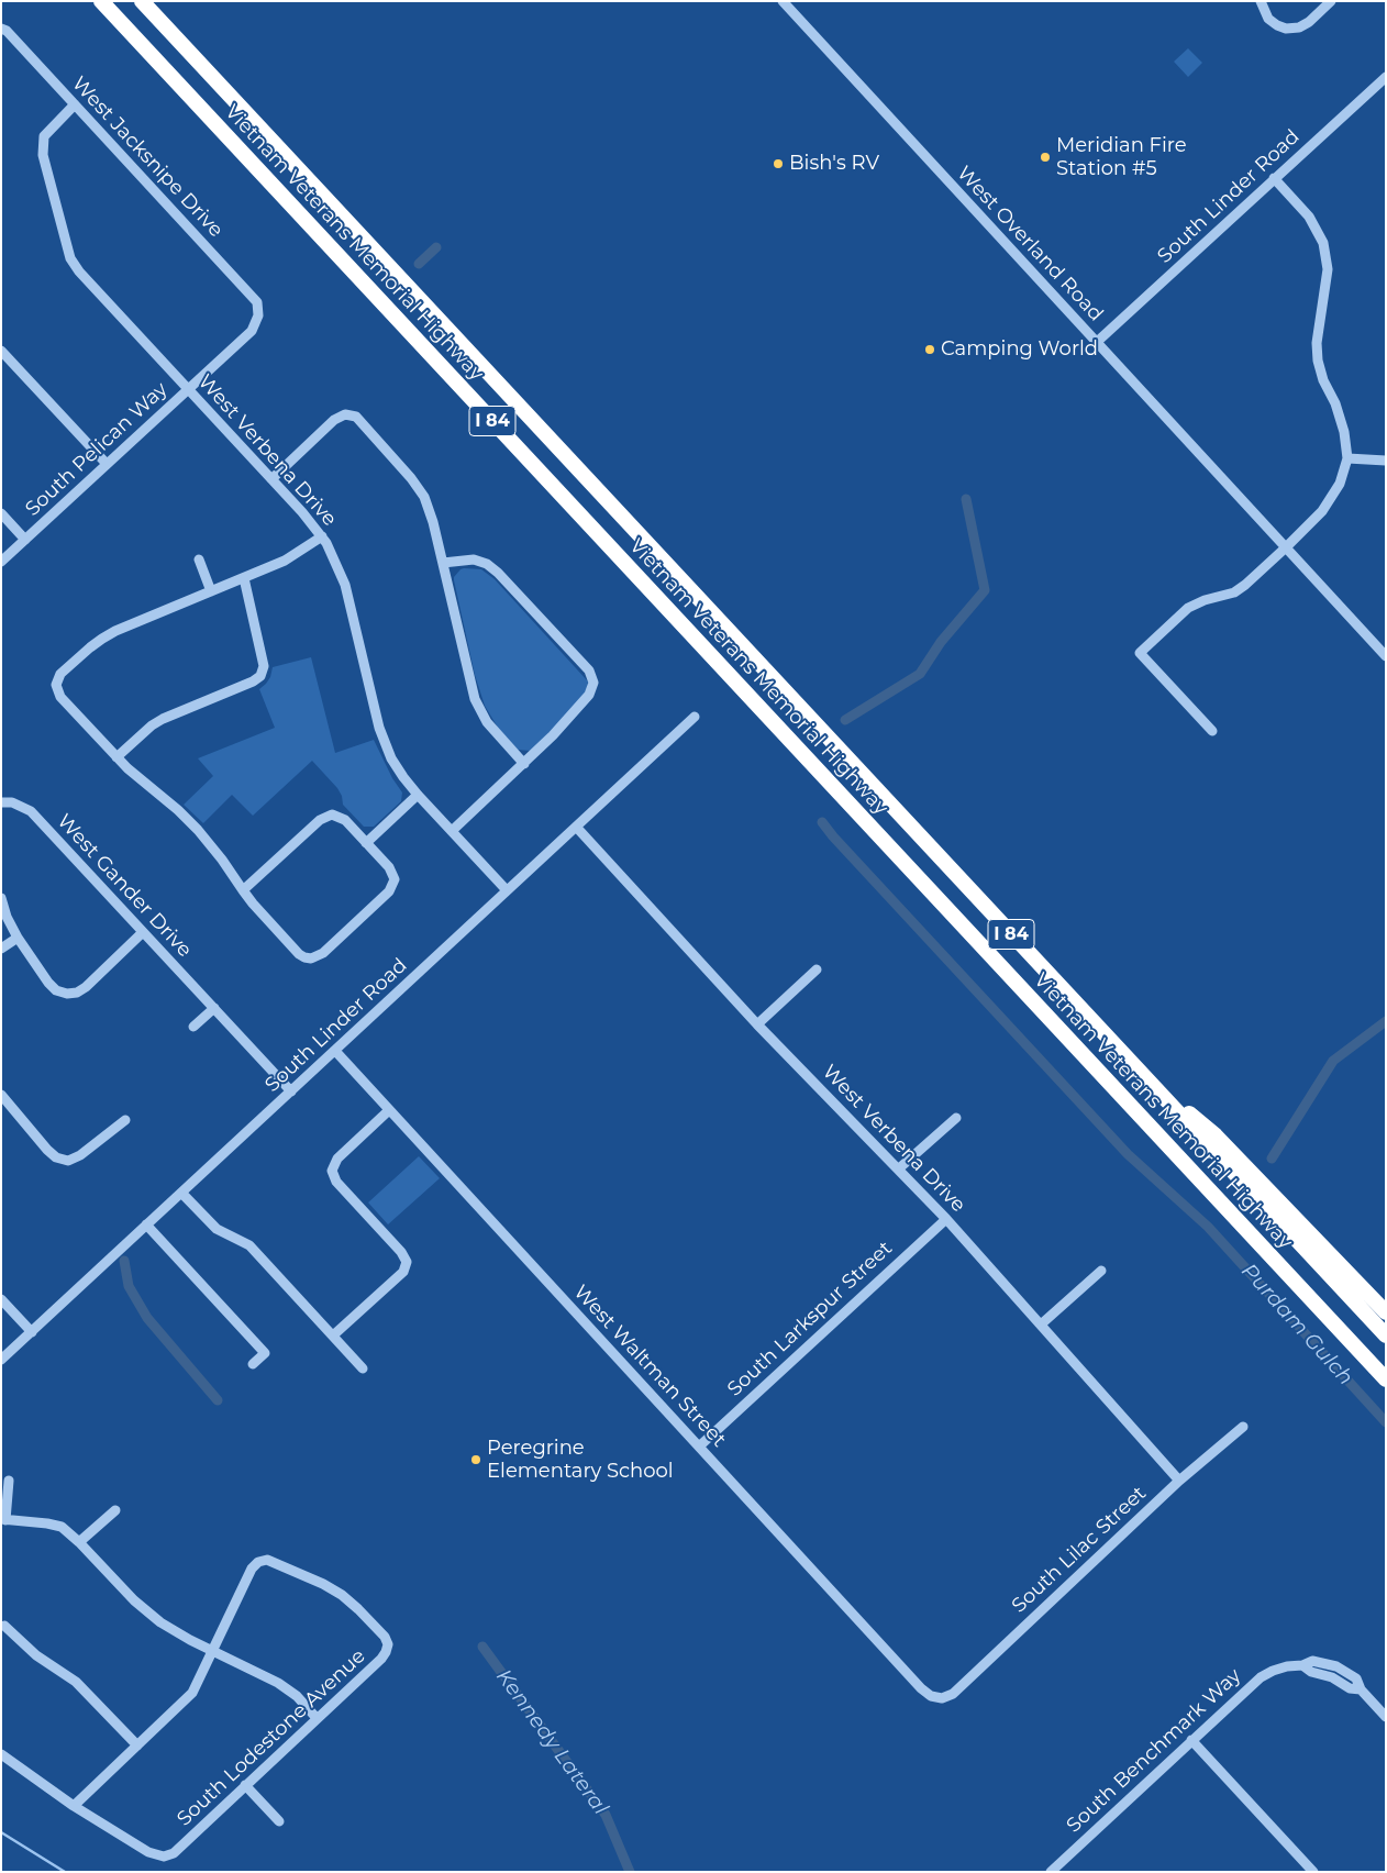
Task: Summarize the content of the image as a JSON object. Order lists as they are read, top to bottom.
{
  "streets": {
    "highway": ["Vietnam Veterans Memorial Highway", "I 84"],
    "street": [
      "West Jacksnipe Drive",
      "South Linder Road",
      "West Overland Road",
      "South Pelican Way",
      "West Verbena Drive",
      "West Gander Drive",
      "South Larkspur Street",
      "West Waltman Street",
      "South Lilac Street",
      "South Lodestone Avenue",
      "South Benchmark Way"
    ]
  },
  "crossings": [
    ["West Jacksnipe Drive", "South Pelican Way"],
    ["West Jacksnipe Drive", "West Verbena Drive"],
    ["South Linder Road", "West Overland Road"],
    ["South Linder Road", "West Verbena Drive"],
    ["South Linder Road", "West Gander Drive"],
    ["South Linder Road", "West Waltman Street"],
    ["South Pelican Way", "West Verbena Drive"],
    ["West Verbena Drive", "South Larkspur Street"],
    ["West Verbena Drive", "South Lilac Street"],
    ["South Larkspur Street", "West Waltman Street"],
    ["West Waltman Street", "South Lilac Street"]
  ],
  "water": ["Purdam Gulch", "Kennedy Lateral"],
  "places": [
    "Meridian Fire Station #5",
    "Bish's RV",
    "Camping World",
    "Peregrine Elementary School"
  ]
}
